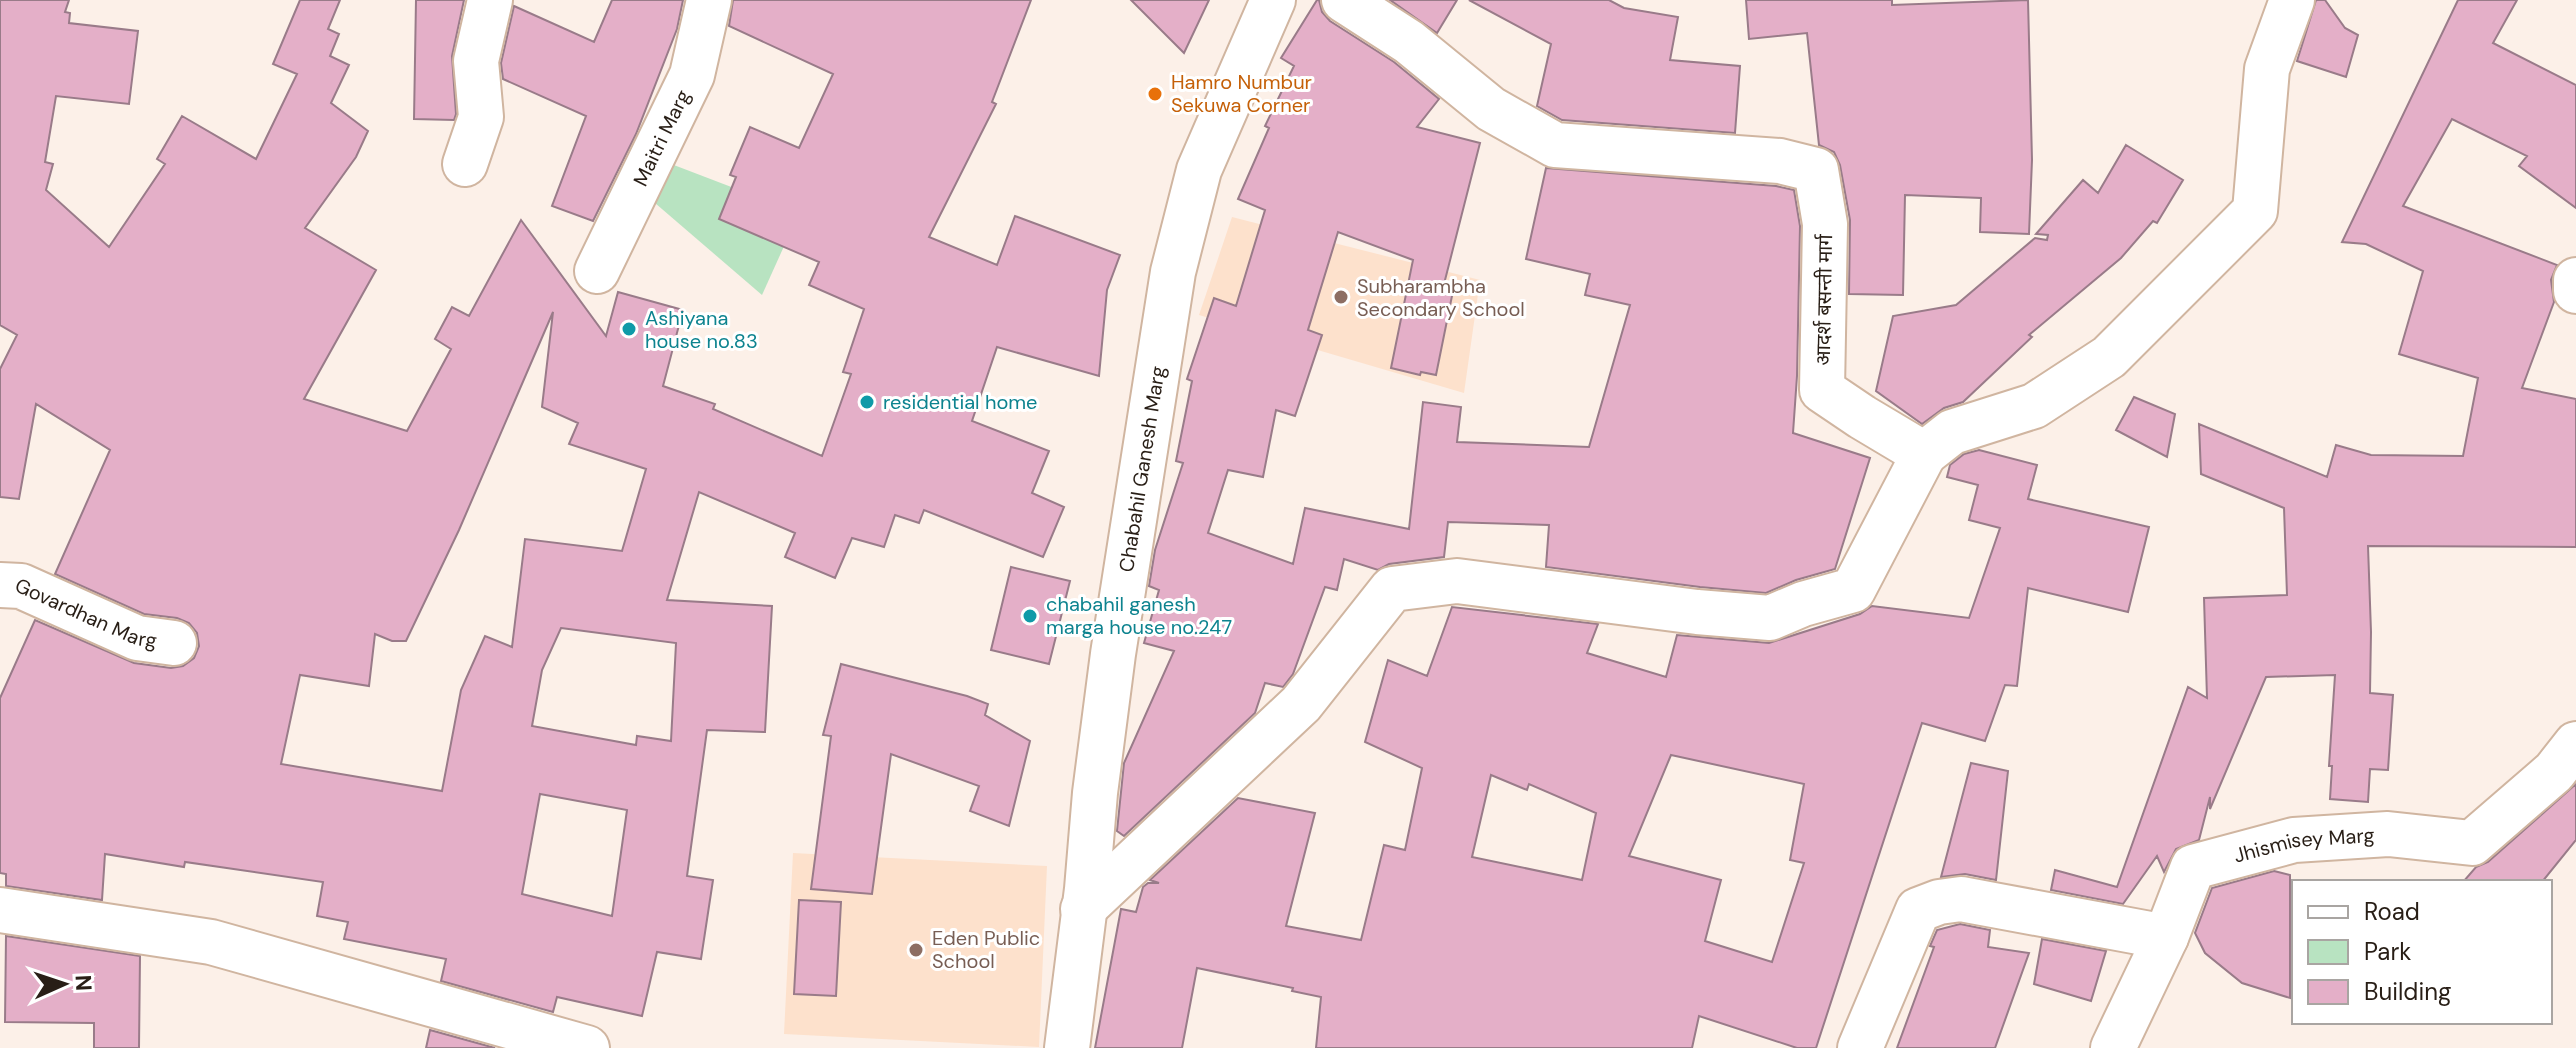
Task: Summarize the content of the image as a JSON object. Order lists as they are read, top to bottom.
{
  "streets": {
    "street": [
      "Maitri Marg",
      "आदर्श बसन्ती मार्ग",
      "Chabahil Ganesh Marg",
      "Govardhan Marg",
      "Jhismisey Marg"
    ]
  },
  "places": [
    "Hamro Numbur Sekuwa Corner",
    "Subharambha Secondary School",
    "Ashiyana house no.83",
    "residential home",
    "chabahil ganesh marga house no.247",
    "Eden Public School"
  ],
  "legend": ["Road", "Park", "Building"],
  "north": "right"
}
